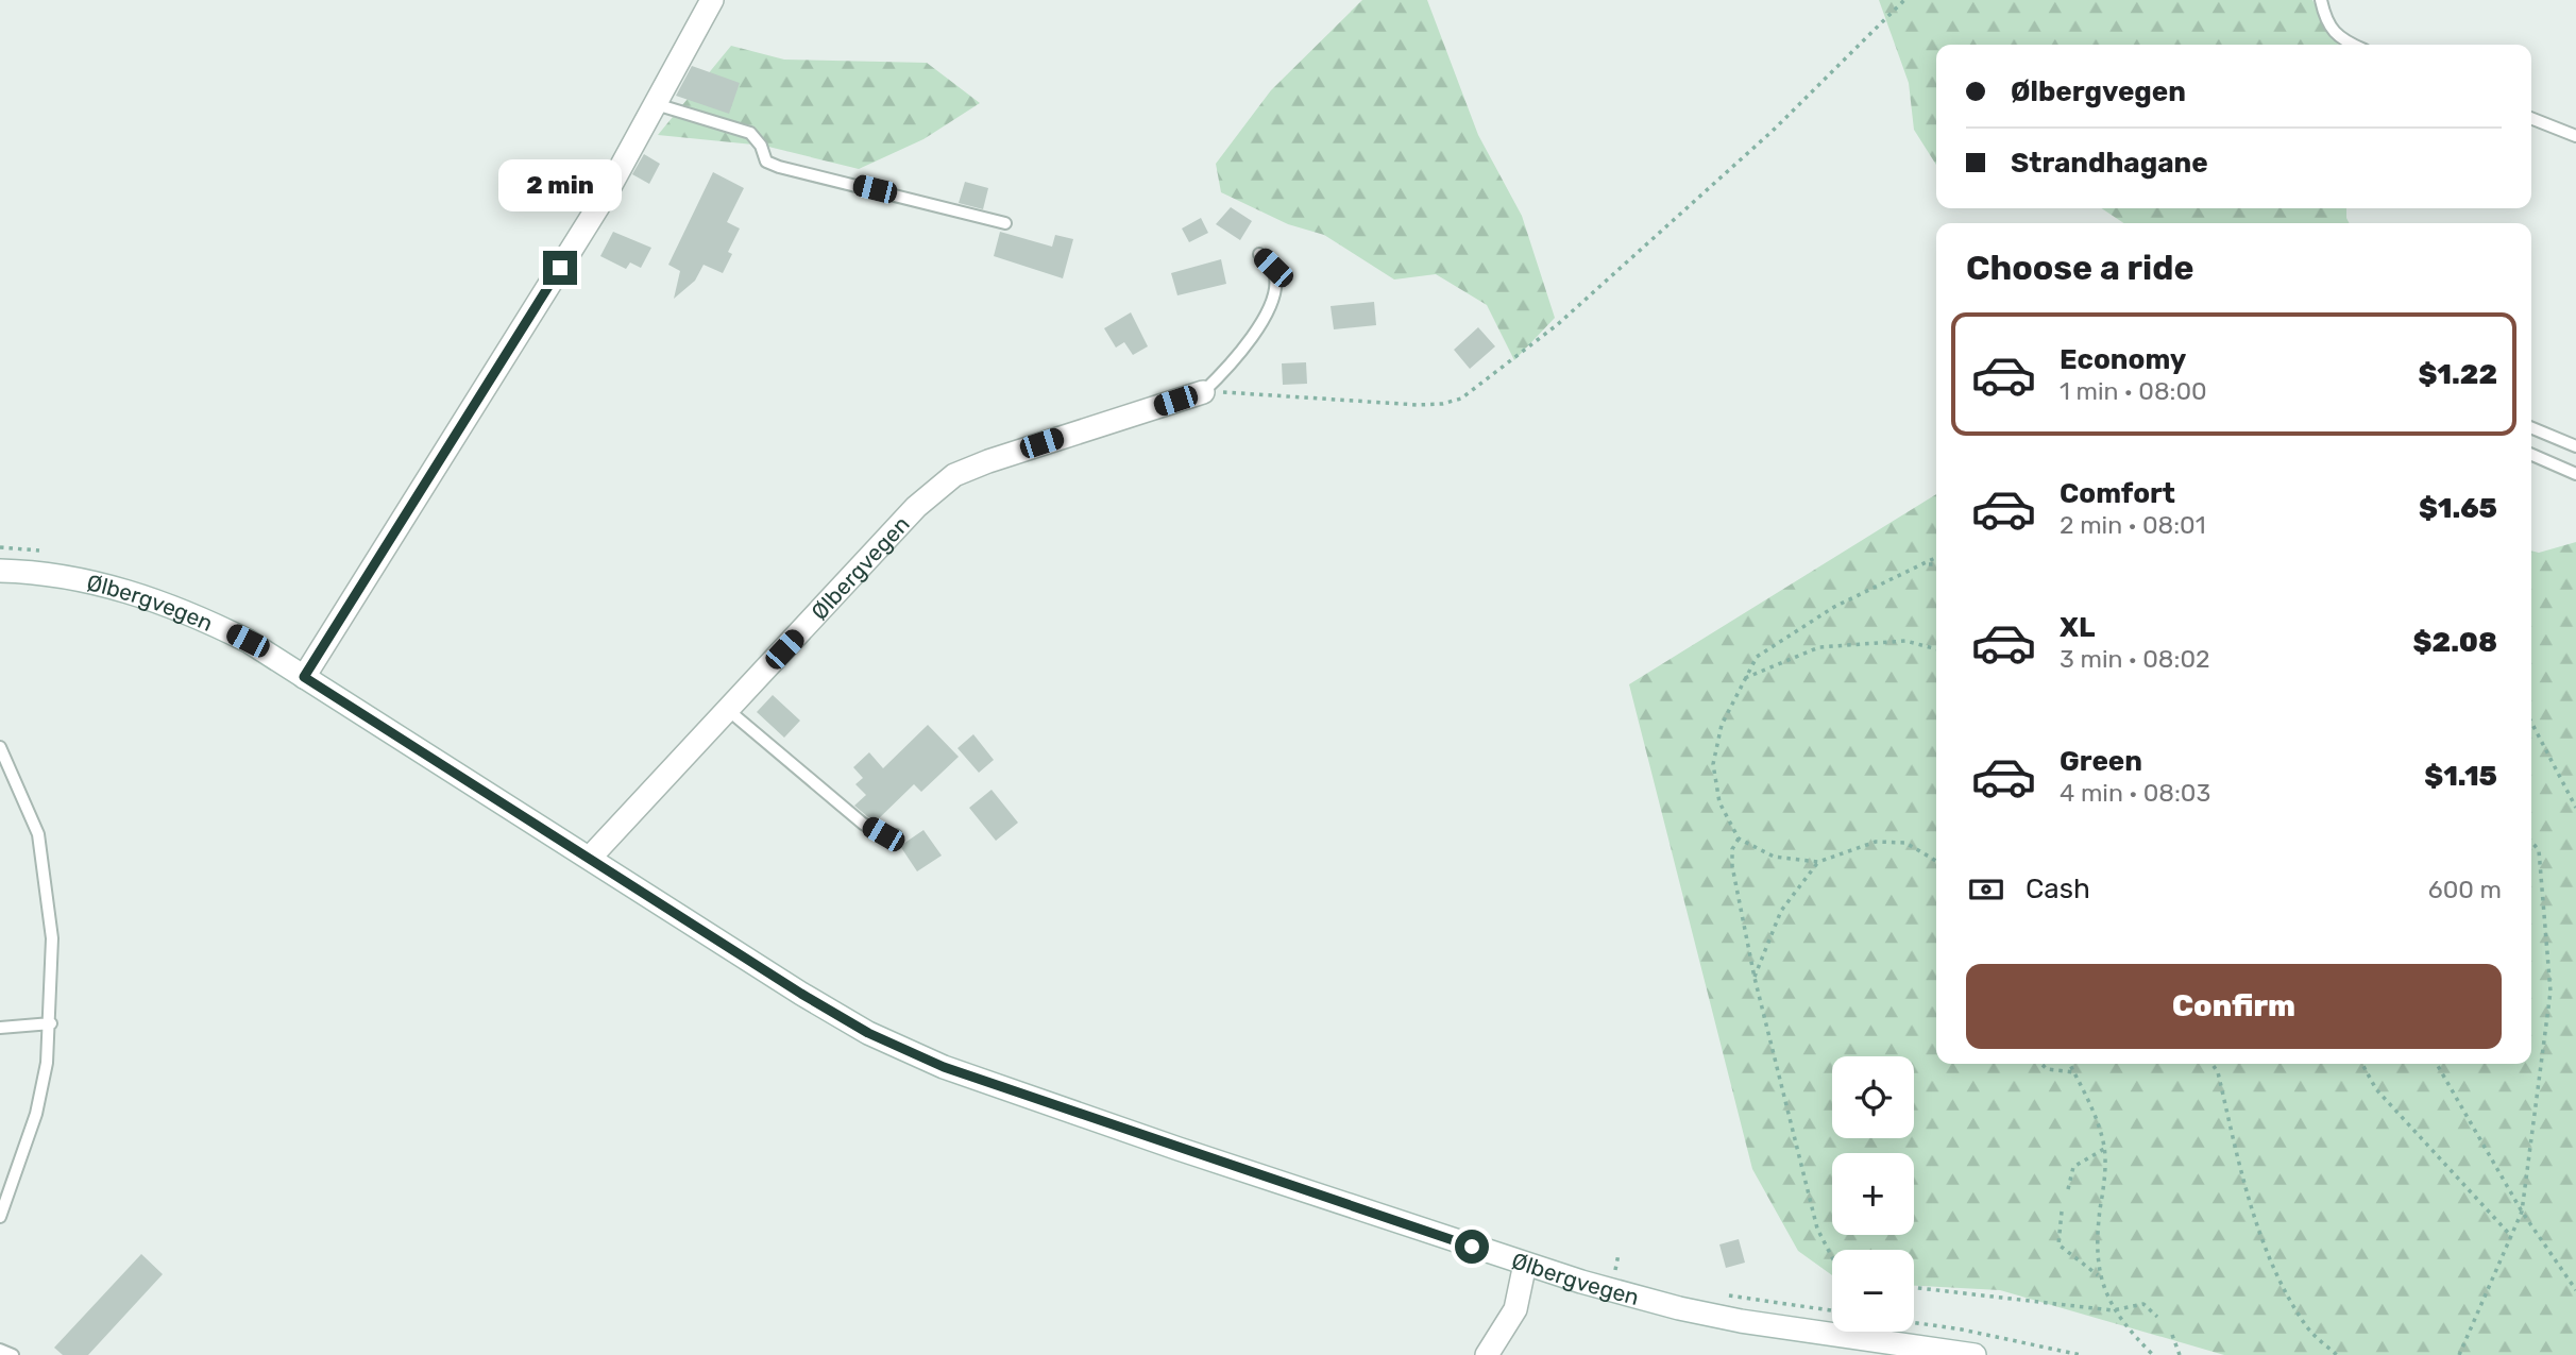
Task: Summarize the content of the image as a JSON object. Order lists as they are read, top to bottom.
{
  "streets": {
    "main road": ["Ølbergvegen"]
  },
  "page": {
    "banner": ["Ølbergvegen", "Strandhagane"],
    "bubble": "2 min",
    "heading": "Choose a ride",
    "list": [
      {
        "name": "Economy",
        "note": "1 min · 08:00",
        "value": "$1.22"
      },
      {
        "name": "Comfort",
        "note": "2 min · 08:01",
        "value": "$1.65"
      },
      {
        "name": "XL",
        "note": "3 min · 08:02",
        "value": "$2.08"
      },
      {
        "name": "Green",
        "note": "4 min · 08:03",
        "value": "$1.15"
      }
    ],
    "pay": ["Cash", "600 m"],
    "buttons": "Confirm",
    "map_buttons": ["+", "−"]
  }
}
